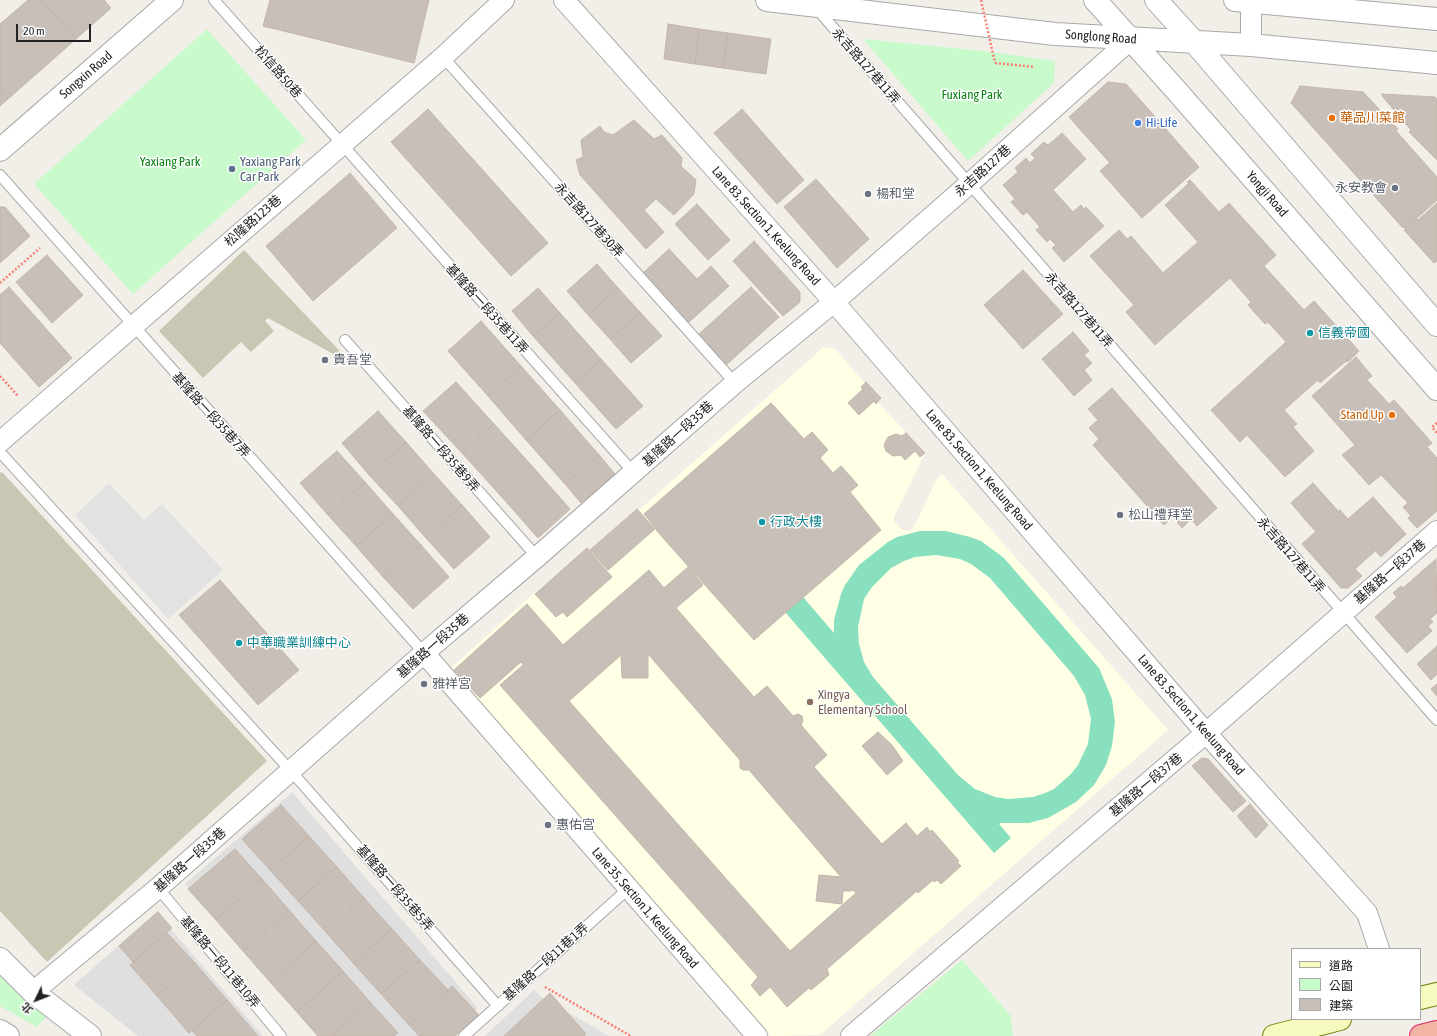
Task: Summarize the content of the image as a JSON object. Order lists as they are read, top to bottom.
{
  "streets": {
    "street": [
      "Songlong Road",
      "Songxin Road",
      "永吉路127巷",
      "Yongji Road",
      "松隆路123巷",
      "Lane 83, Section 1, Keelung Road",
      "基隆路一段35巷",
      "基隆路一段37巷",
      "Lane 35, Section 1, Keelung Road"
    ],
    "lane": [
      "永吉路127巷11弄",
      "松信路50巷",
      "永吉路127巷30弄",
      "基隆路一段35巷11弄",
      "基隆路一段35巷7弄",
      "基隆路一段35巷9弄",
      "基隆路一段35巷5弄",
      "基隆路一段11巷10弄",
      "基隆路一段11巷1弄"
    ]
  },
  "crossings": [
    ["Songlong Road", "永吉路127巷11弄"],
    ["Songlong Road", "永吉路127巷"],
    ["Songlong Road", "Yongji Road"],
    ["永吉路127巷11弄", "永吉路127巷"],
    ["永吉路127巷11弄", "基隆路一段37巷"],
    ["松信路50巷", "松隆路123巷"],
    ["松信路50巷", "基隆路一段35巷11弄"],
    ["永吉路127巷", "Yongji Road"],
    ["永吉路127巷", "Lane 83, Section 1, Keelung Road"],
    ["永吉路127巷", "基隆路一段35巷"],
    ["永吉路127巷30弄", "松隆路123巷"],
    ["永吉路127巷30弄", "基隆路一段35巷"],
    ["松隆路123巷", "基隆路一段35巷11弄"],
    ["松隆路123巷", "基隆路一段35巷7弄"],
    ["Lane 83, Section 1, Keelung Road", "基隆路一段35巷"],
    ["Lane 83, Section 1, Keelung Road", "基隆路一段37巷"],
    ["基隆路一段35巷11弄", "基隆路一段35巷"],
    ["基隆路一段35巷7弄", "基隆路一段35巷"],
    ["基隆路一段35巷7弄", "Lane 35, Section 1, Keelung Road"],
    ["基隆路一段35巷", "基隆路一段35巷9弄"],
    ["基隆路一段35巷", "基隆路一段35巷5弄"],
    ["基隆路一段35巷", "Lane 35, Section 1, Keelung Road"],
    ["基隆路一段35巷", "基隆路一段11巷10弄"],
    ["基隆路一段35巷5弄", "基隆路一段11巷1弄"],
    ["Lane 35, Section 1, Keelung Road", "基隆路一段11巷1弄"]
  ],
  "parks": ["Fuxiang Park", "Yaxiang Park"],
  "places": [
    "華品川菜館",
    "Hi-Life",
    "Yaxiang Park Car Park",
    "永安教會",
    "楊和堂",
    "信義帝國",
    "貴吾堂",
    "Stand Up",
    "松山禮拜堂",
    "行政大樓",
    "中華職業訓練中心",
    "雅祥宮",
    "Xingya Elementary School",
    "惠佑宮"
  ],
  "legend": ["道路", "公園", "建築"],
  "scale_bar": "20 m",
  "north": "bottom left"
}
